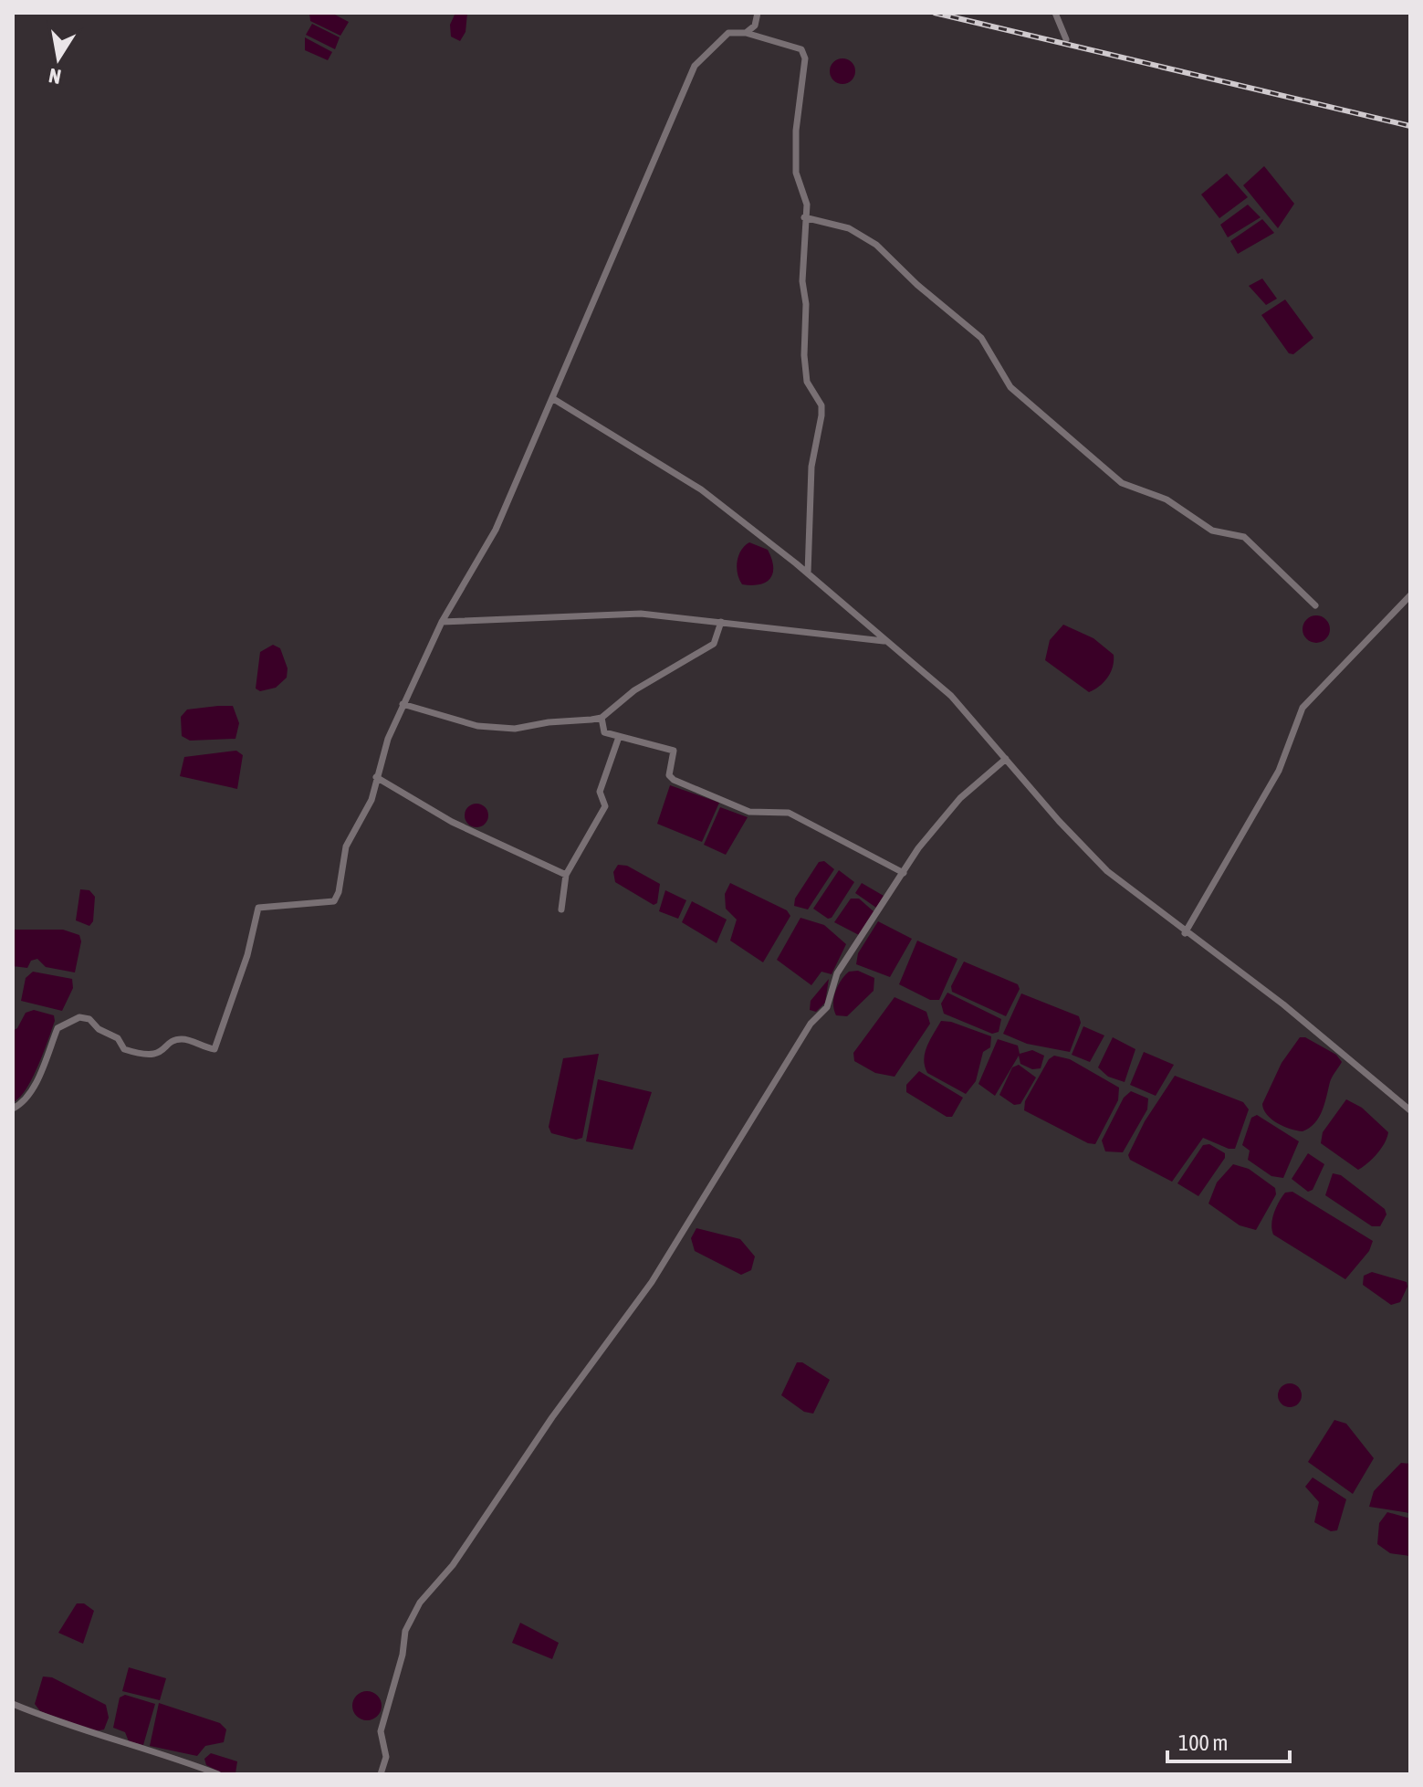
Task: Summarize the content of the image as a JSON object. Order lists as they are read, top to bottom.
{
  "scale_bar": "100 m",
  "north": "bottom"
}
